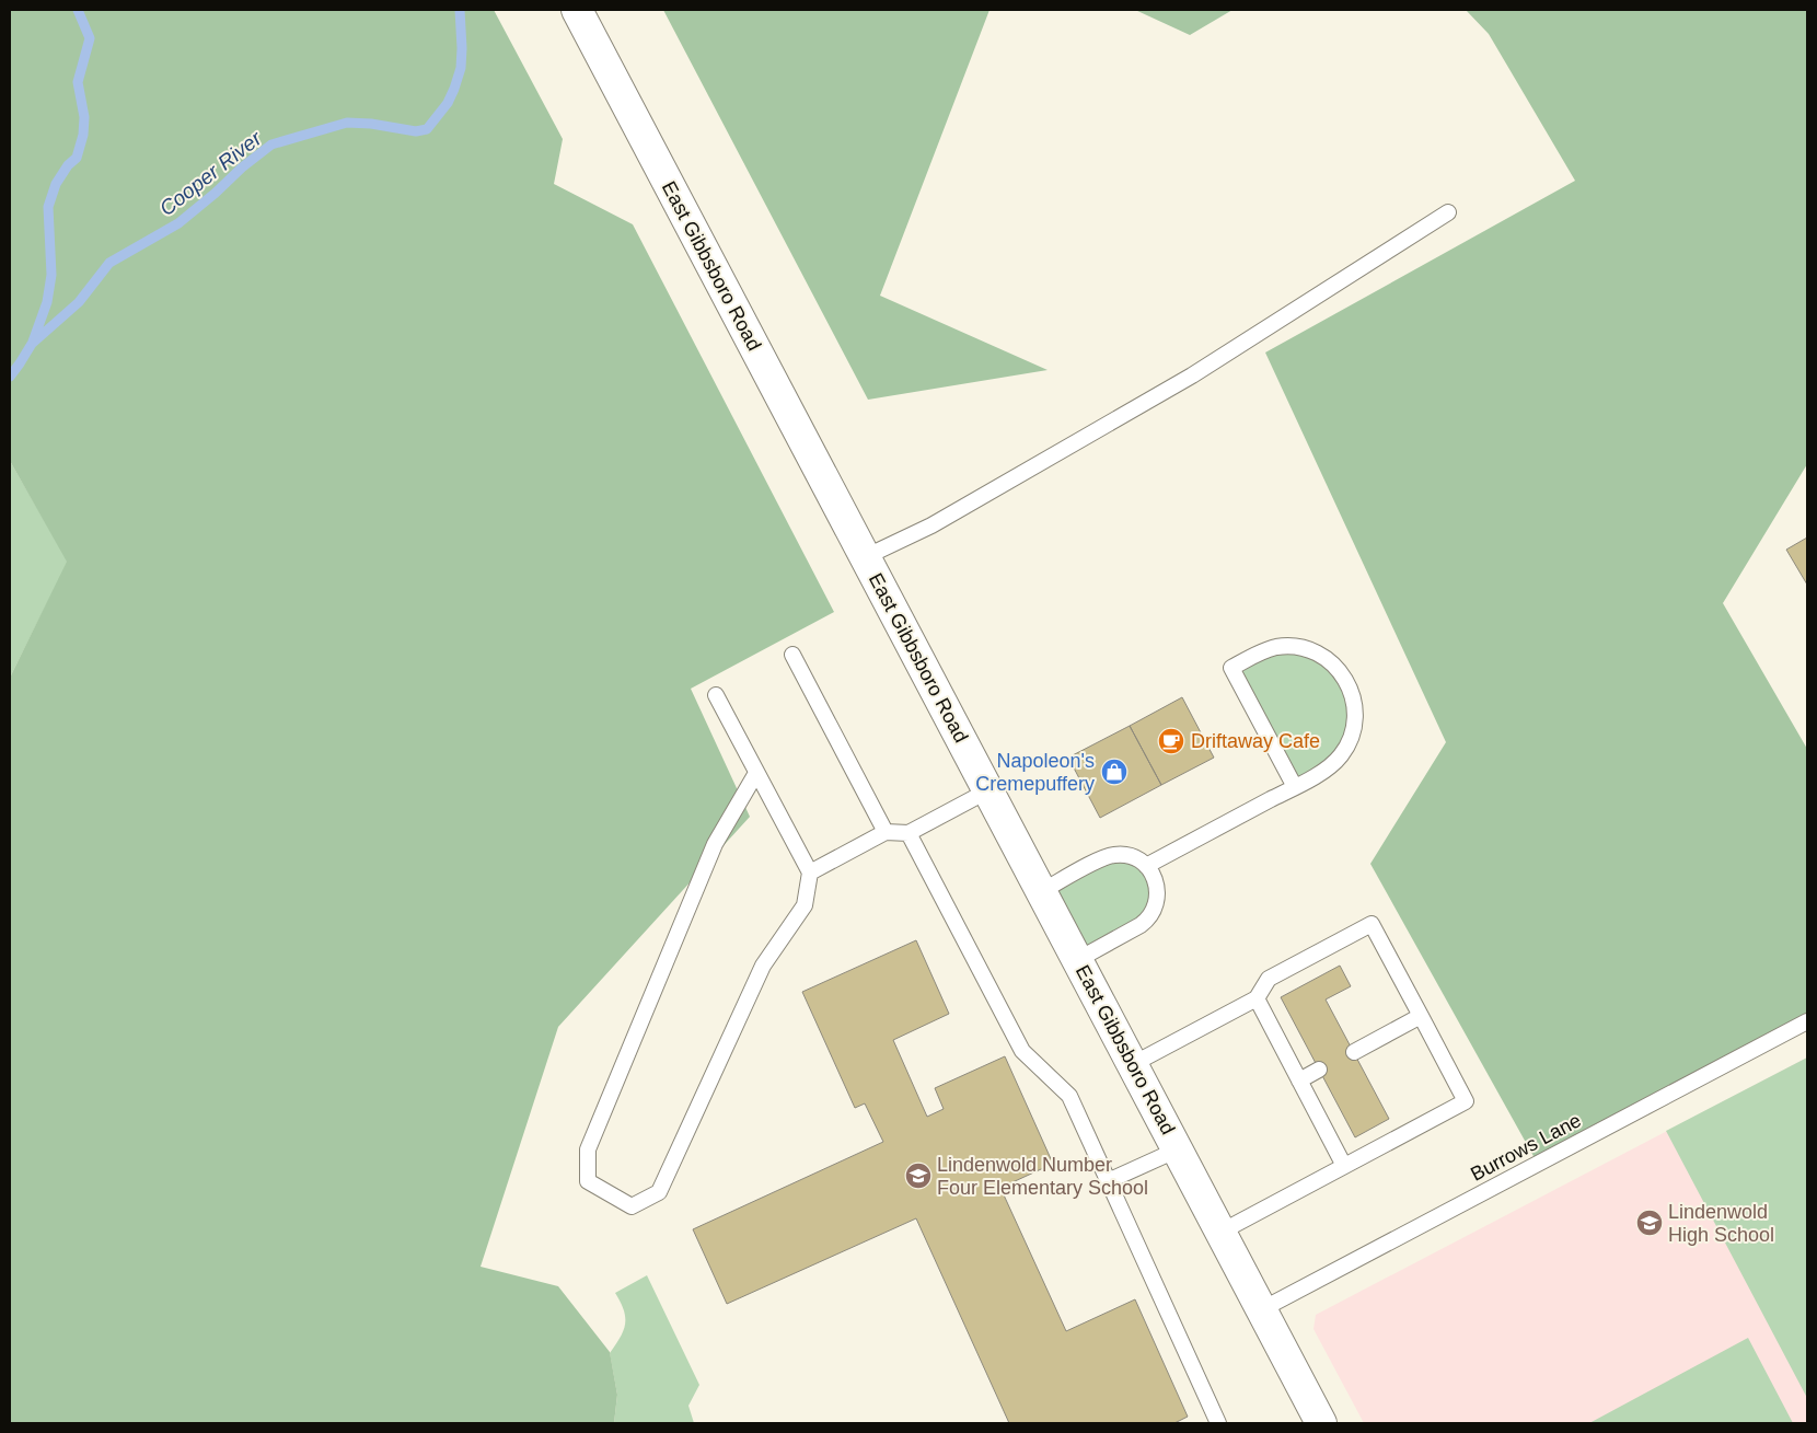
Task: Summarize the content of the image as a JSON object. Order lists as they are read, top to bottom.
{
  "streets": {
    "main road": ["East Gibbsboro Road"],
    "lane": ["Burrows Lane"]
  },
  "crossings": [
    ["East Gibbsboro Road", "Burrows Lane"]
  ],
  "water": ["Cooper River"],
  "places": {
    "cafe": ["Driftaway Cafe"],
    "shop": ["Napoleon's Cremepuffery"],
    "school or university": ["Lindenwold Number Four Elementary School", "Lindenwold High School"]
  }
}
